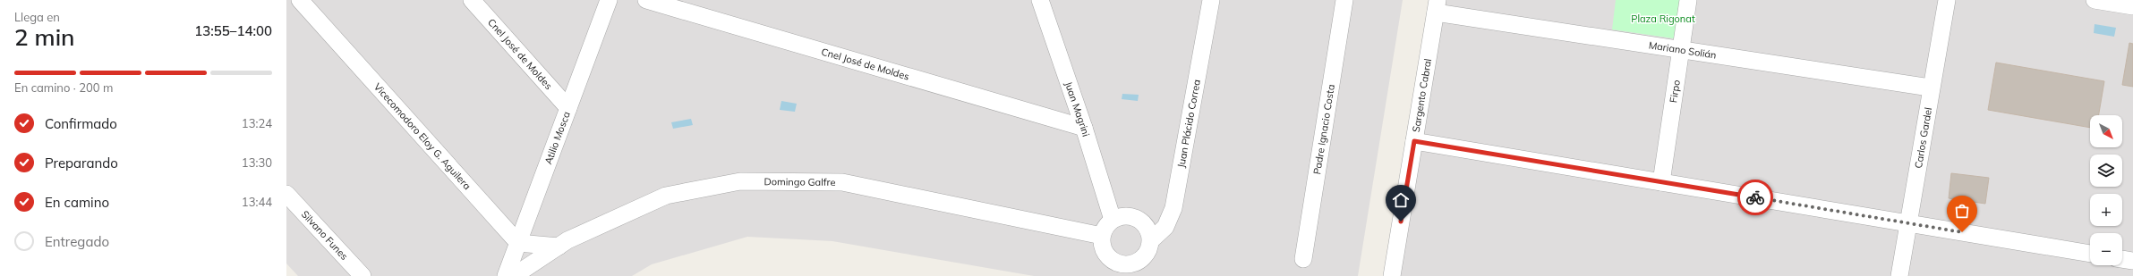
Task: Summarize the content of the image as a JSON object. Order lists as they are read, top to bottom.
{
  "streets": {
    "street": [
      "Mariano Solián",
      "Cnel José de Moldes",
      "Firpo",
      "Sargento Cabral",
      "Juan Magrini",
      "Juan Plácido Correa",
      "Padre Ignacio Costa",
      "Vicecomodoro Eloy G. Aguilera",
      "Carlos Gardel",
      "Atilio Mosca",
      "Domingo Galfre",
      "Silvano Funes"
    ]
  },
  "crossings": [
    ["Mariano Solián", "Firpo"],
    ["Mariano Solián", "Sargento Cabral"],
    ["Mariano Solián", "Carlos Gardel"],
    ["Cnel José de Moldes", "Juan Magrini"],
    ["Cnel José de Moldes", "Atilio Mosca"],
    ["Juan Magrini", "Juan Plácido Correa"],
    ["Juan Magrini", "Domingo Galfre"],
    ["Juan Plácido Correa", "Domingo Galfre"],
    ["Vicecomodoro Eloy G. Aguilera", "Atilio Mosca"]
  ],
  "parks": ["Plaza Rigonat"],
  "north": "bottom right",
  "page": {
    "heading": ["2 min", "Llega en", "13:55–14:00"],
    "bar": "En camino · 200 m",
    "list": [
      ["Confirmado", "13:24"],
      ["Preparando", "13:30"],
      ["En camino", "13:44"],
      "Entregado"
    ],
    "map_buttons": ["+", "−"]
  }
}
